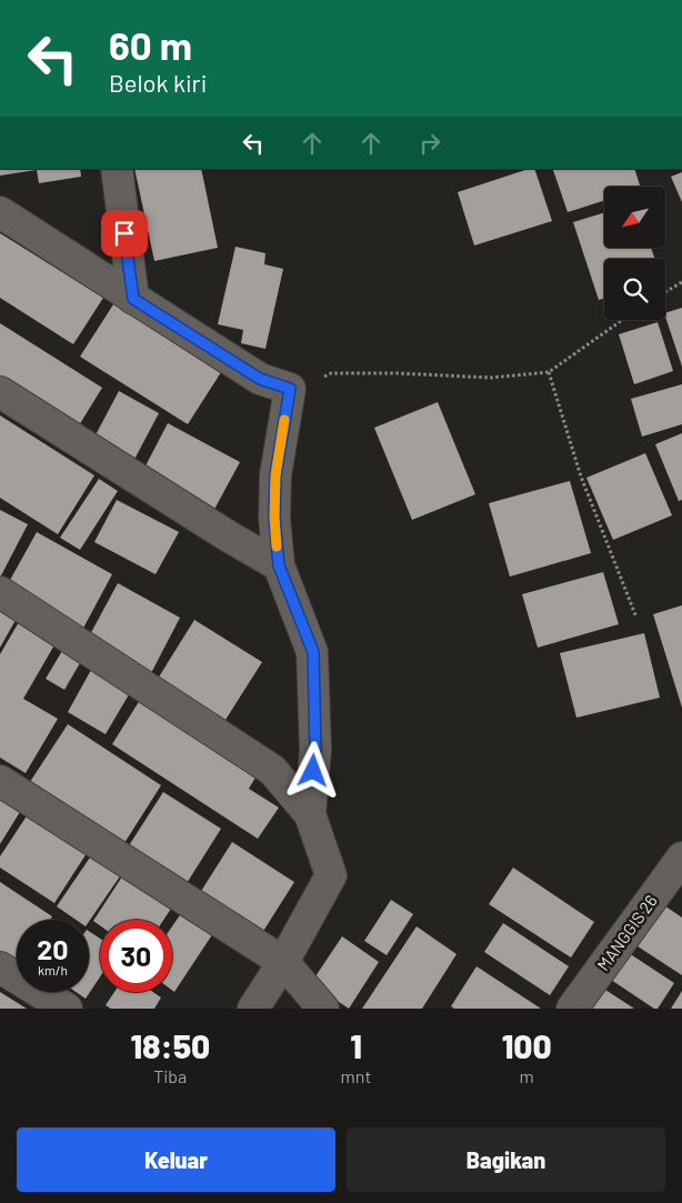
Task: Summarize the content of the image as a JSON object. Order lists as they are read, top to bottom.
{
  "streets": {
    "street": ["MANGGIS 26"]
  },
  "north": "bottom left",
  "page": {
    "turn": ["60 m", "Belok kiri"],
    "speed": "20 km/h",
    "limit": "30",
    "eta": [
      "18:50",
      "Tiba",
      "1",
      "mnt",
      "100",
      "m"
    ],
    "buttons": ["Keluar", "Bagikan"]
  }
}
